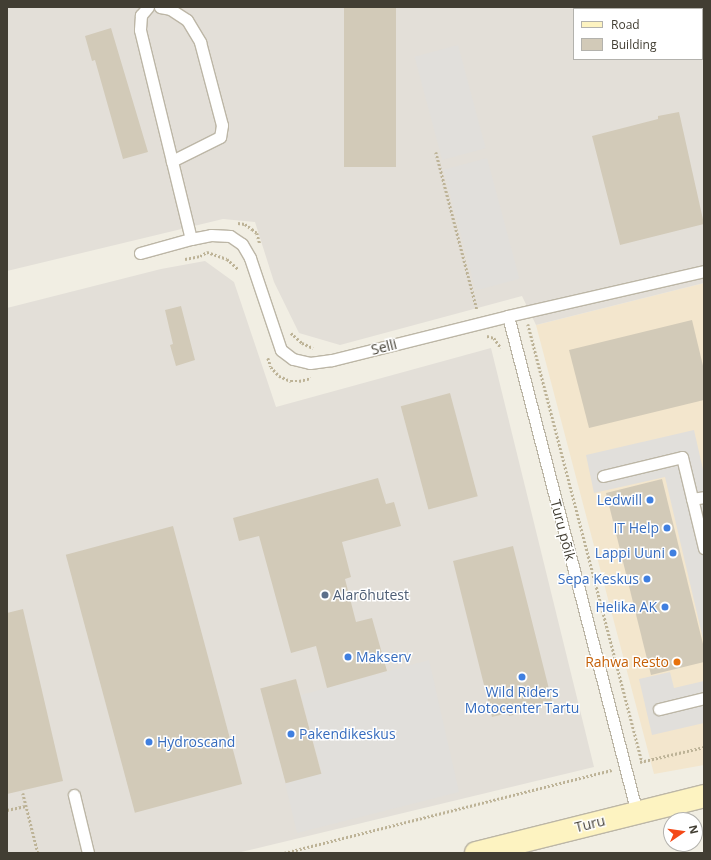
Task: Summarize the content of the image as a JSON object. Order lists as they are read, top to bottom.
{
  "streets": {
    "main road": ["Turu"],
    "lane": ["Selli", "Turu põik"]
  },
  "crossings": [
    ["Selli", "Turu põik"],
    ["Turu põik", "Turu"]
  ],
  "places": [
    "Ledwill",
    "IT Help",
    "Lappi Uuni",
    "Sepa Keskus",
    "Alarõhutest",
    "Helika AK",
    "Makserv",
    "Rahwa Resto",
    "Wild Riders Motocenter Tartu",
    "Pakendikeskus",
    "Hydroscand"
  ],
  "legend": ["Road", "Building"],
  "north": "right"
}
